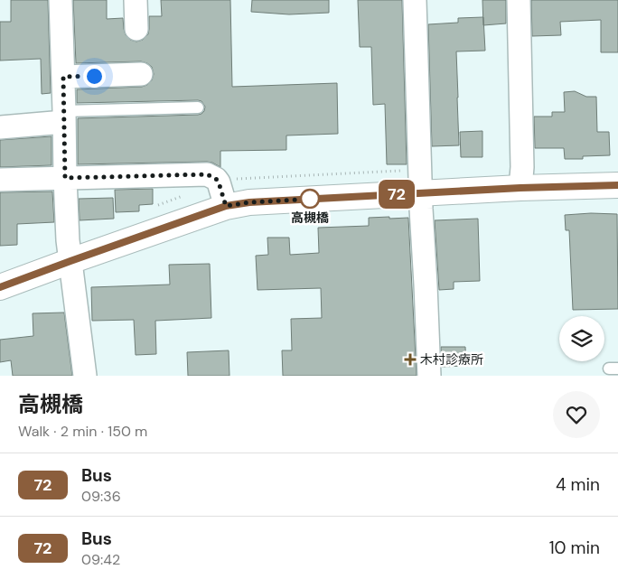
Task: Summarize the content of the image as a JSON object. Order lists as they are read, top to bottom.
{
  "places": {
    "other": ["高槻橋"],
    "health": ["木村診療所"]
  },
  "lines": ["bus line 72"],
  "page": {
    "on_map": "72",
    "heading": ["高槻橋", "Walk · 2 min · 150 m"],
    "list": [
      {
        "mark": "72",
        "name": "Bus",
        "note": "09:36",
        "value": "4 min"
      },
      {
        "mark": "72",
        "name": "Bus",
        "note": "09:42",
        "value": "10 min"
      }
    ]
  }
}
